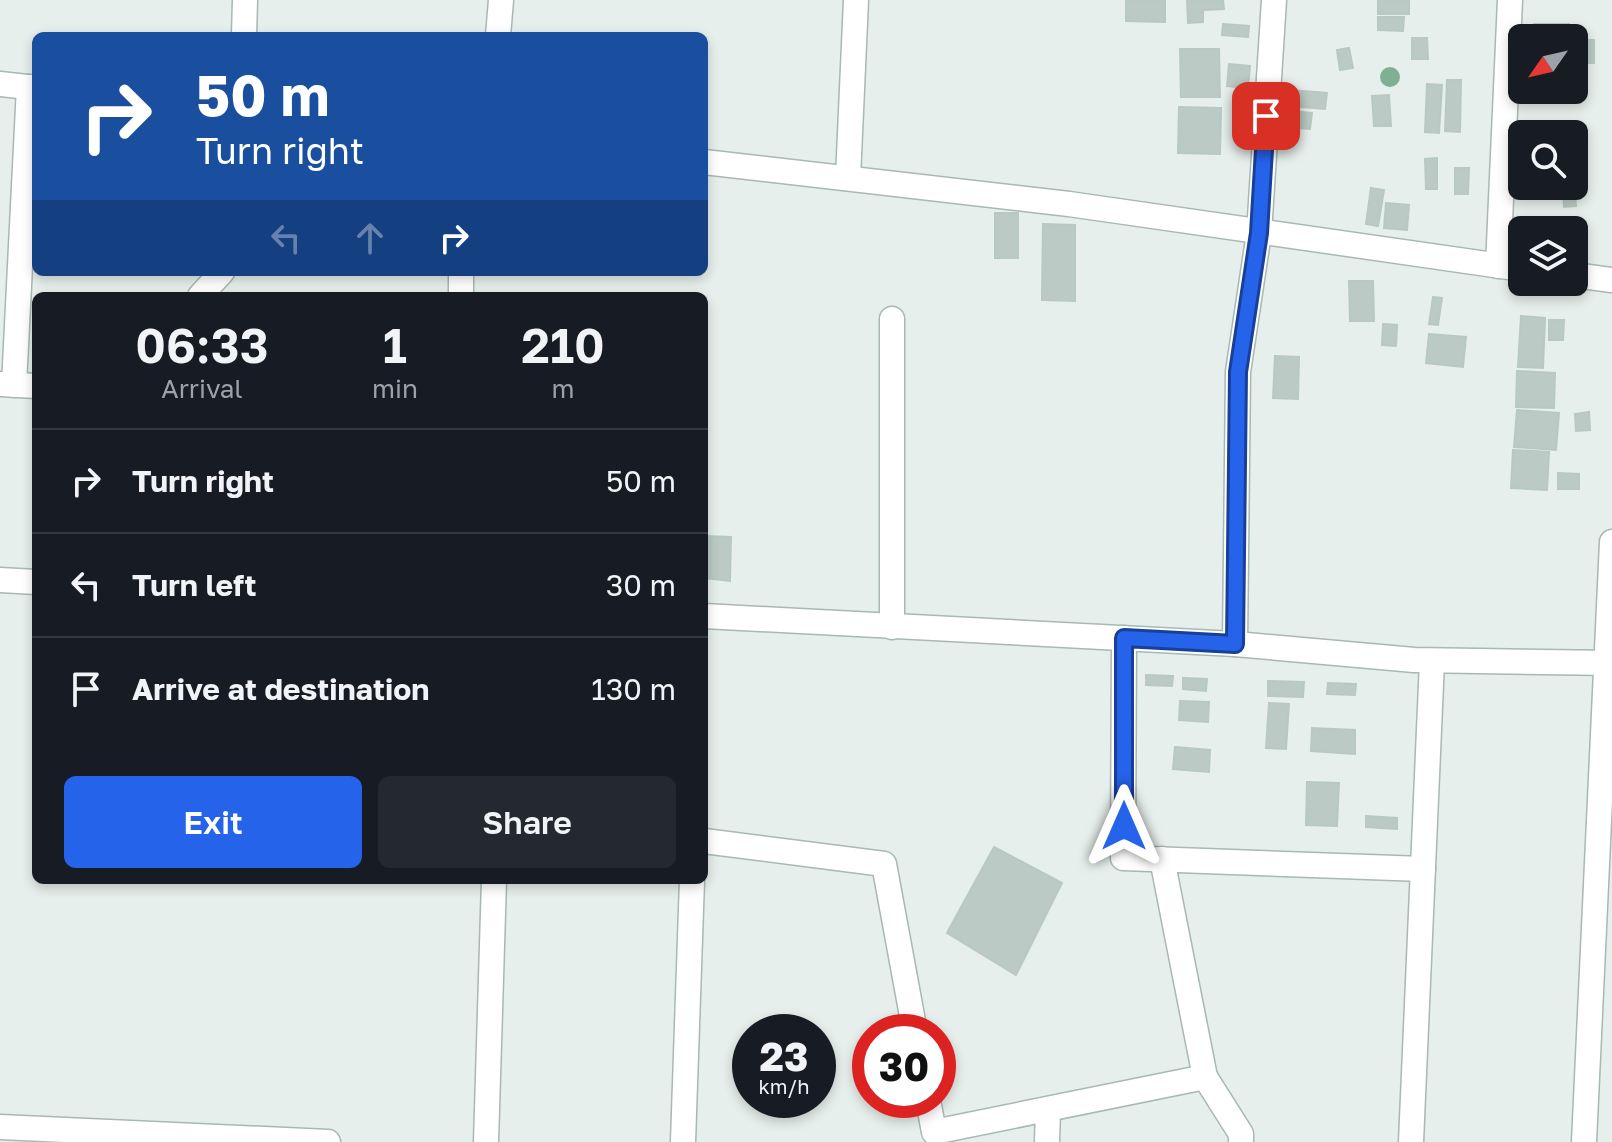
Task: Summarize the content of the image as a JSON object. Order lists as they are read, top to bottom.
{
  "north": "bottom left",
  "page": {
    "turn": ["50 m", "Turn right"],
    "eta": [
      "06:33",
      "Arrival",
      "1",
      "min",
      "210",
      "m"
    ],
    "list": [
      {
        "name": "Turn right",
        "value": "50 m"
      },
      {
        "name": "Turn left",
        "value": "30 m"
      },
      {
        "name": "Arrive at destination",
        "value": "130 m"
      }
    ],
    "buttons": ["Exit", "Share"],
    "speed": "23 km/h",
    "limit": "30"
  }
}
